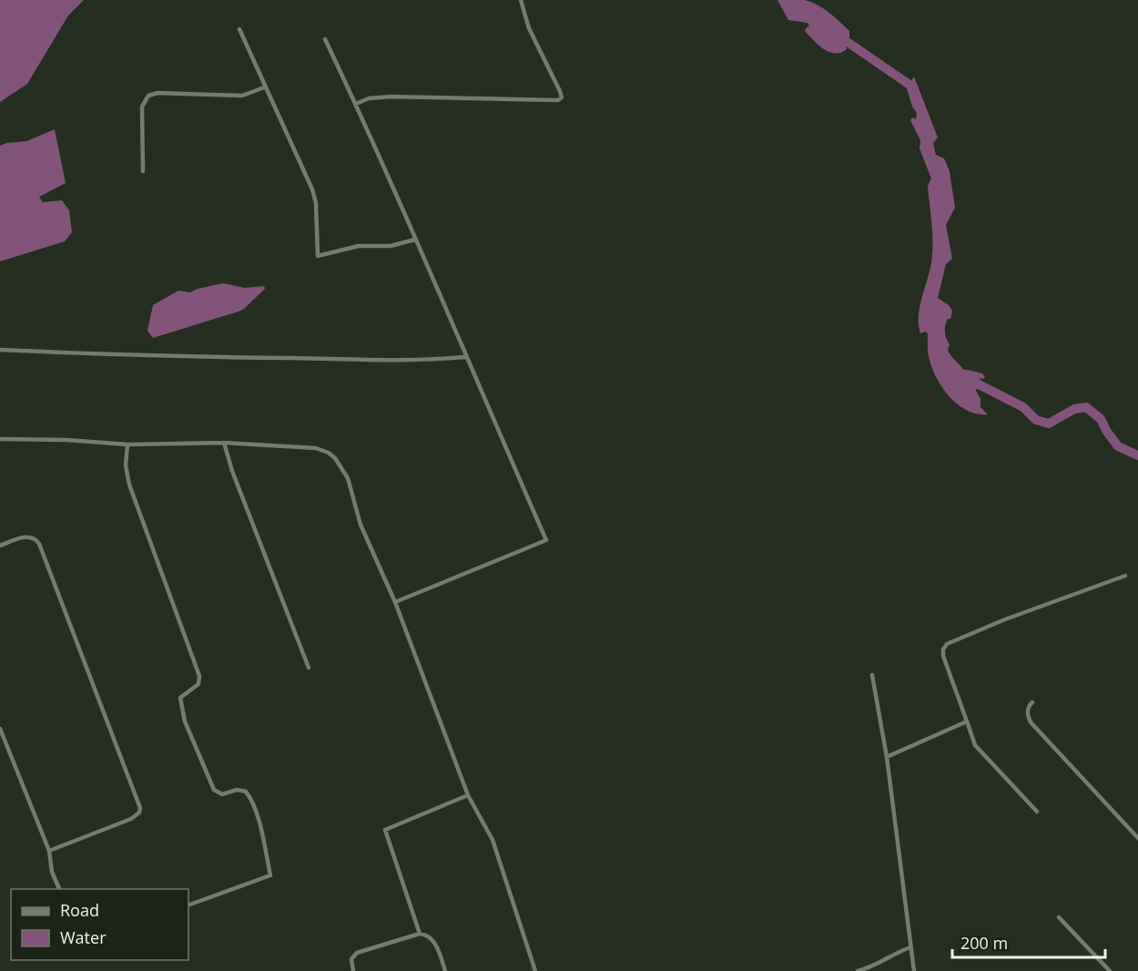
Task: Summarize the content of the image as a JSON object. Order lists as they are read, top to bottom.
{
  "legend": ["Road", "Water"],
  "scale_bar": "200 m"
}
